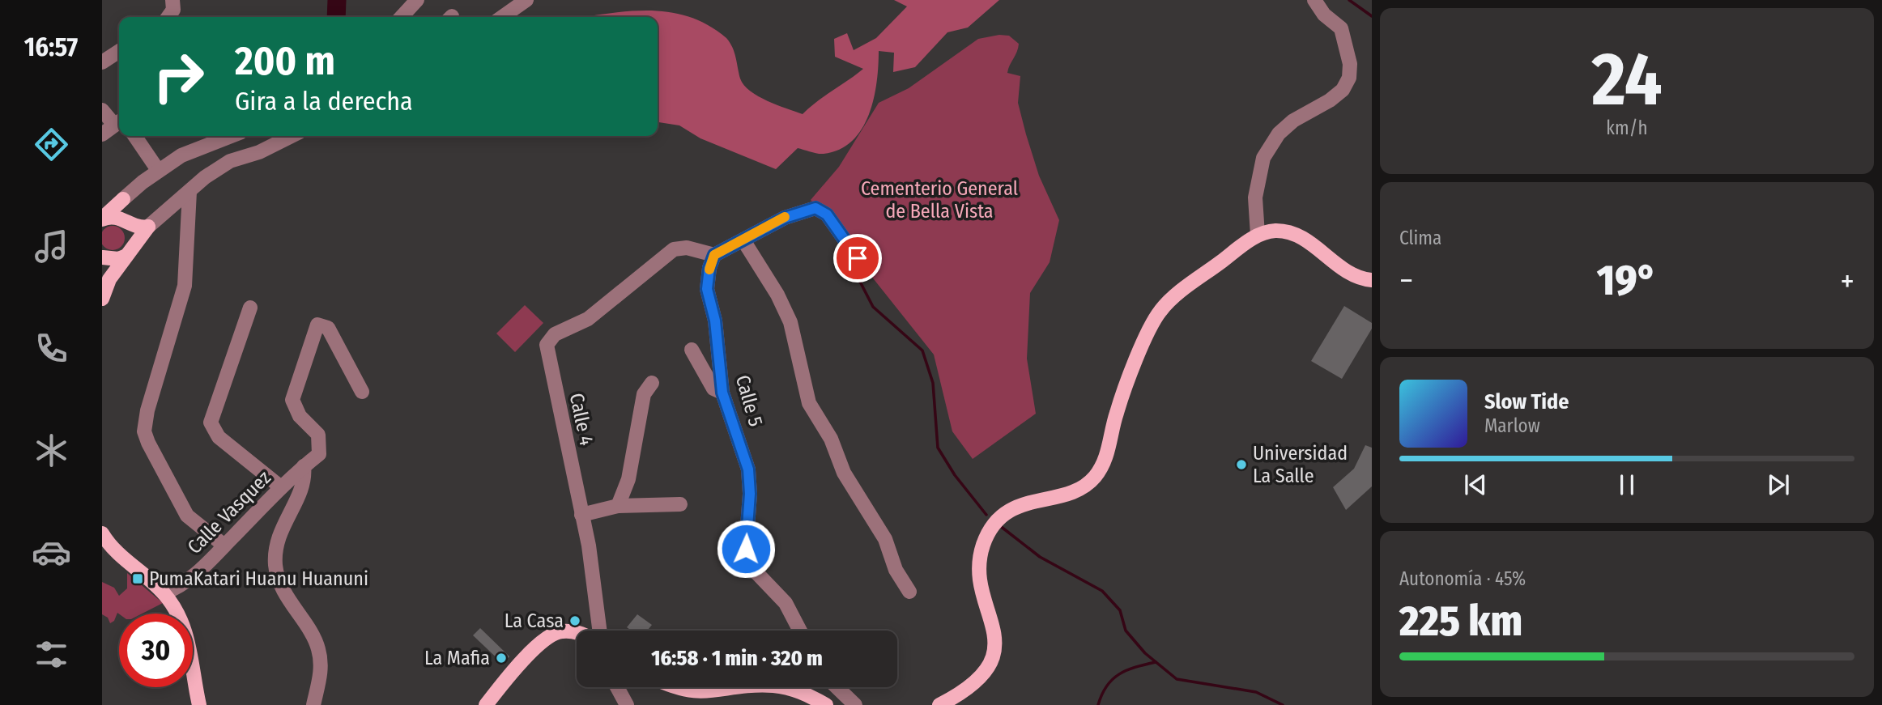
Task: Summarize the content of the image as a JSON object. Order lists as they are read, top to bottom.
{
  "streets": {
    "street": ["Calle 5", "Calle 4", "Calle Vasquez"]
  },
  "crossings": [
    ["Calle 5", "Calle 4"]
  ],
  "parks": ["Cementerio General de Bella Vista"],
  "places": {
    "other": ["Universidad La Salle", "La Casa", "La Mafia"],
    "transit": ["PumaKatari Huanu Huanuni"]
  },
  "page": {
    "tabs": "16:57",
    "tile": [
      ["24", "km/h"],
      "Clima",
      ["Autonomía · 45%", "225 km"]
    ],
    "turn": ["200 m", "Gira a la derecha"],
    "heat": ["−", "19°", "+"],
    "song": ["Slow Tide", "Marlow"],
    "limit": "30",
    "trip": "16:58 · 1 min · 320 m"
  }
}
